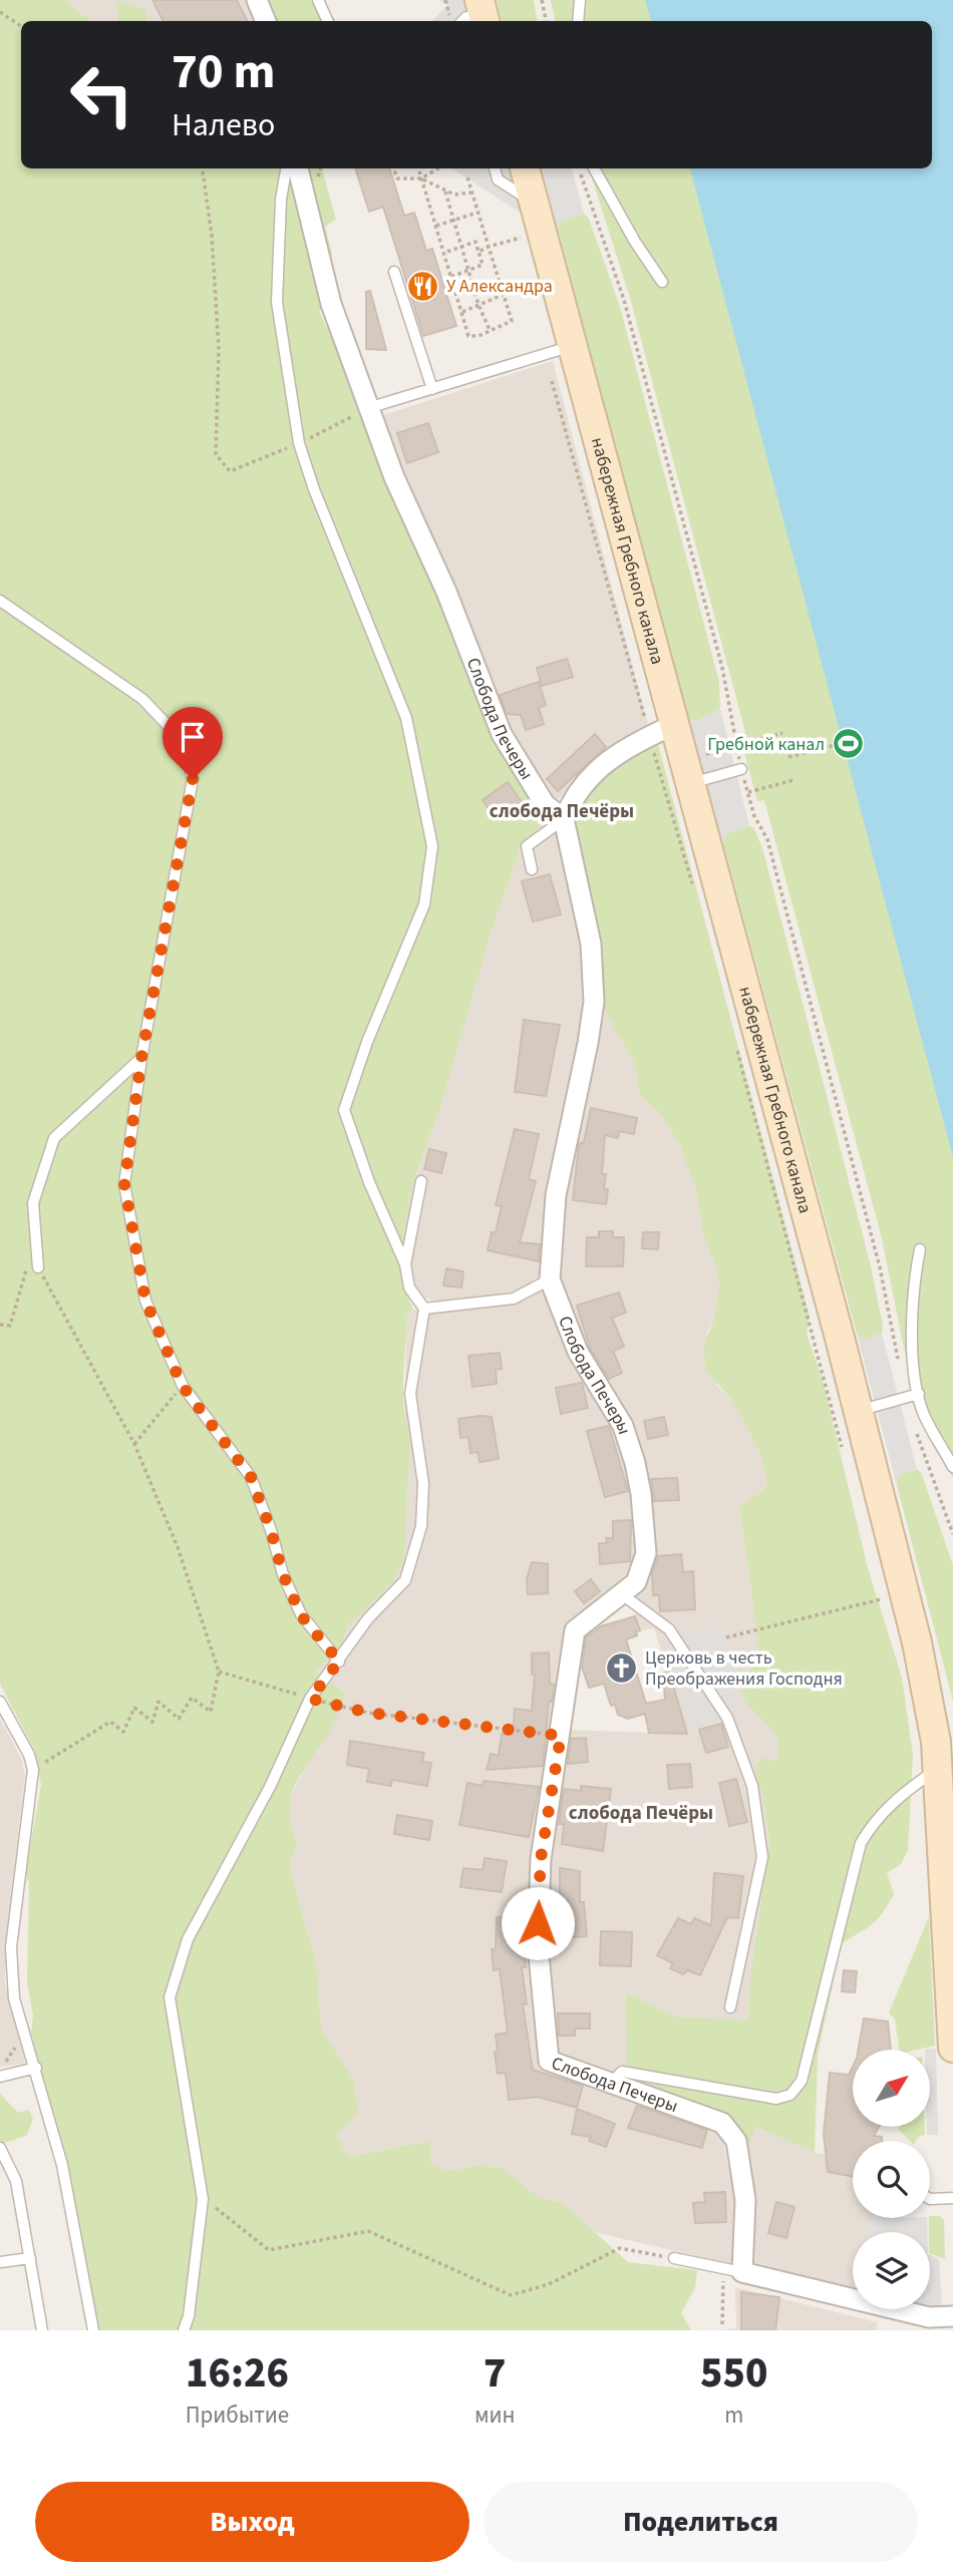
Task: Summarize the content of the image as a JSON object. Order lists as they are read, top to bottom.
{
  "streets": {
    "street": ["набережная Гребного канала", "Слобода Печеры"]
  },
  "districts": ["слобода Печёры", "слобода Печёры"],
  "places": {
    "restaurant": ["У Александра"],
    "sports": ["Гребной канал"],
    "church": ["Церковь в честь Преображения Господня"]
  },
  "north": "top right",
  "page": {
    "turn": ["70 m", "Налево"],
    "eta": [
      "16:26",
      "Прибытие",
      "7",
      "мин",
      "550",
      "m"
    ],
    "buttons": ["Выход", "Поделиться"]
  }
}
